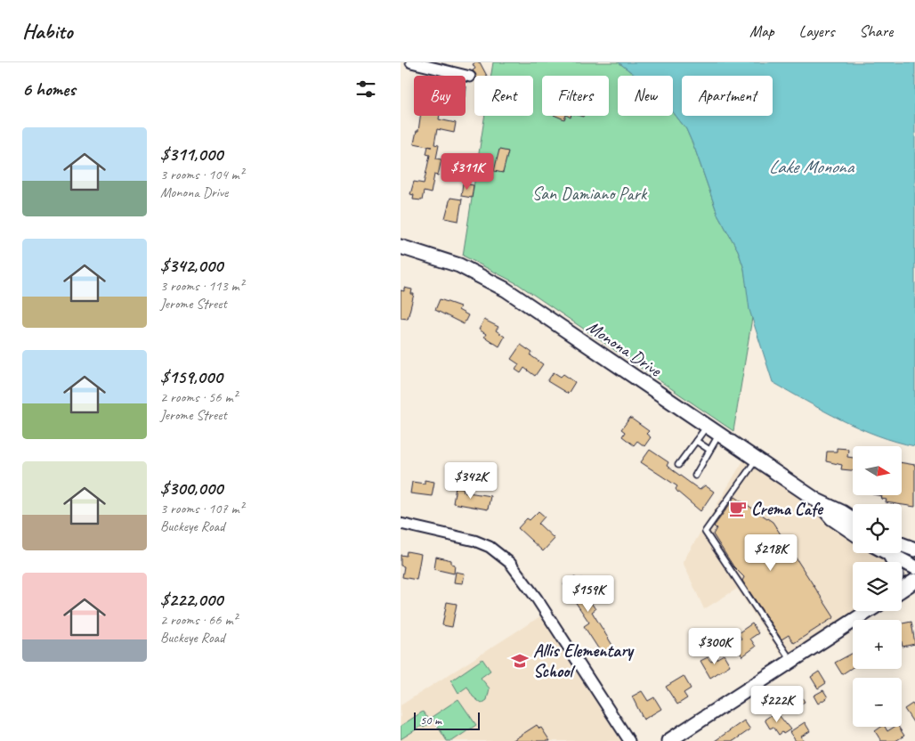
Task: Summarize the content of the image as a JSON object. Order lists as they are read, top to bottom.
{
  "streets": {
    "street": ["Monona Drive"]
  },
  "water": ["Lake Monona"],
  "parks": ["San Damiano Park"],
  "places": {
    "cafe": ["Crema Cafe"],
    "school or university": ["Allis Elementary School"]
  },
  "scale_bar": "50 m",
  "north": "right",
  "page": {
    "header": "Habito",
    "nav": ["Map", "Layers", "Share"],
    "heading": "6 homes",
    "chip": [
      "Buy",
      "Rent",
      "Filters",
      "New",
      "Apartment"
    ],
    "list": [
      {
        "name": "$311,000",
        "note": "3 rooms · 104 m² · Monona Drive"
      },
      {
        "name": "$342,000",
        "note": "3 rooms · 113 m² · Jerome Street"
      },
      {
        "name": "$159,000",
        "note": "2 rooms · 56 m² · Jerome Street"
      },
      {
        "name": "$300,000",
        "note": "3 rooms · 107 m² · Buckeye Road"
      },
      {
        "name": "$222,000",
        "note": "2 rooms · 66 m² · Buckeye Road"
      }
    ],
    "price": [
      "$311K",
      "$342K",
      "$218K",
      "$159K",
      "$300K",
      "$222K"
    ],
    "map_buttons": ["+", "−"],
    "scale": "50 m"
  }
}
